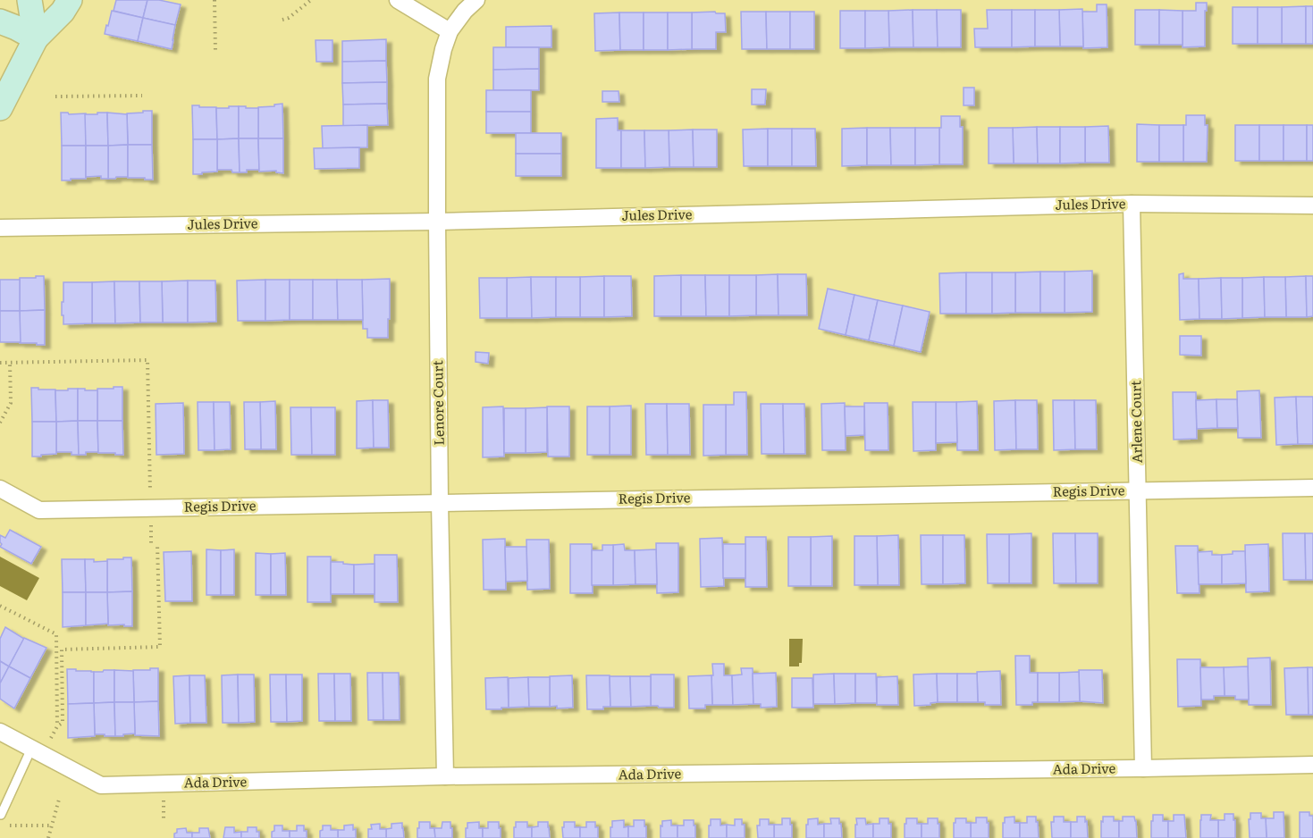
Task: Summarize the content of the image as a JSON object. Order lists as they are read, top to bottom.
{
  "streets": {
    "street": [
      "Jules Drive",
      "Lenore Court",
      "Arlene Court",
      "Regis Drive",
      "Ada Drive"
    ]
  },
  "crossings": [
    ["Jules Drive", "Lenore Court"],
    ["Jules Drive", "Arlene Court"],
    ["Lenore Court", "Regis Drive"],
    ["Lenore Court", "Ada Drive"],
    ["Arlene Court", "Regis Drive"],
    ["Arlene Court", "Ada Drive"]
  ]
}
